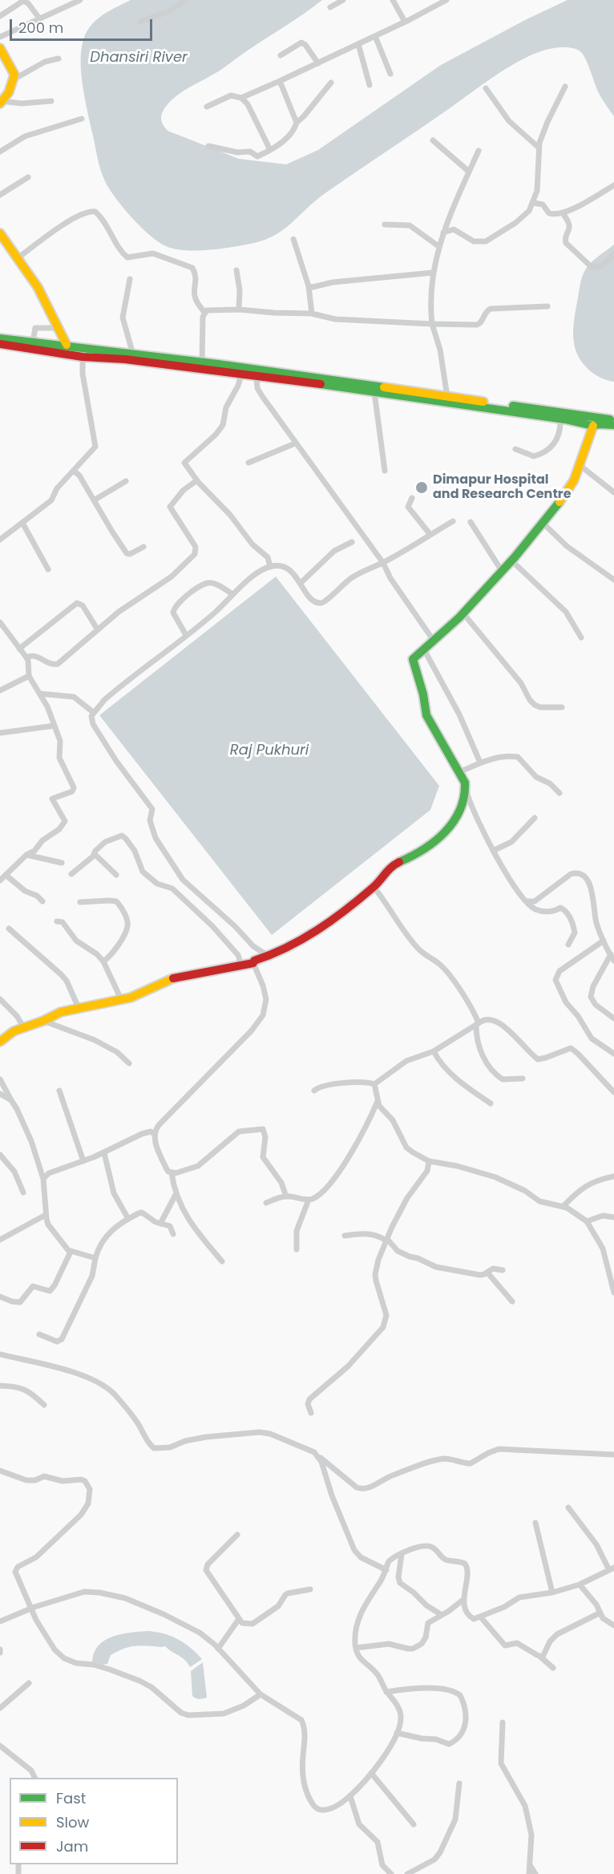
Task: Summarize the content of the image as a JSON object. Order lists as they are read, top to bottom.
{
  "water": ["Dhansiri River", "Raj Pukhuri"],
  "places": ["Dimapur Hospital and Research Centre"],
  "legend": ["Fast", "Slow", "Jam"],
  "scale_bar": "200 m"
}
